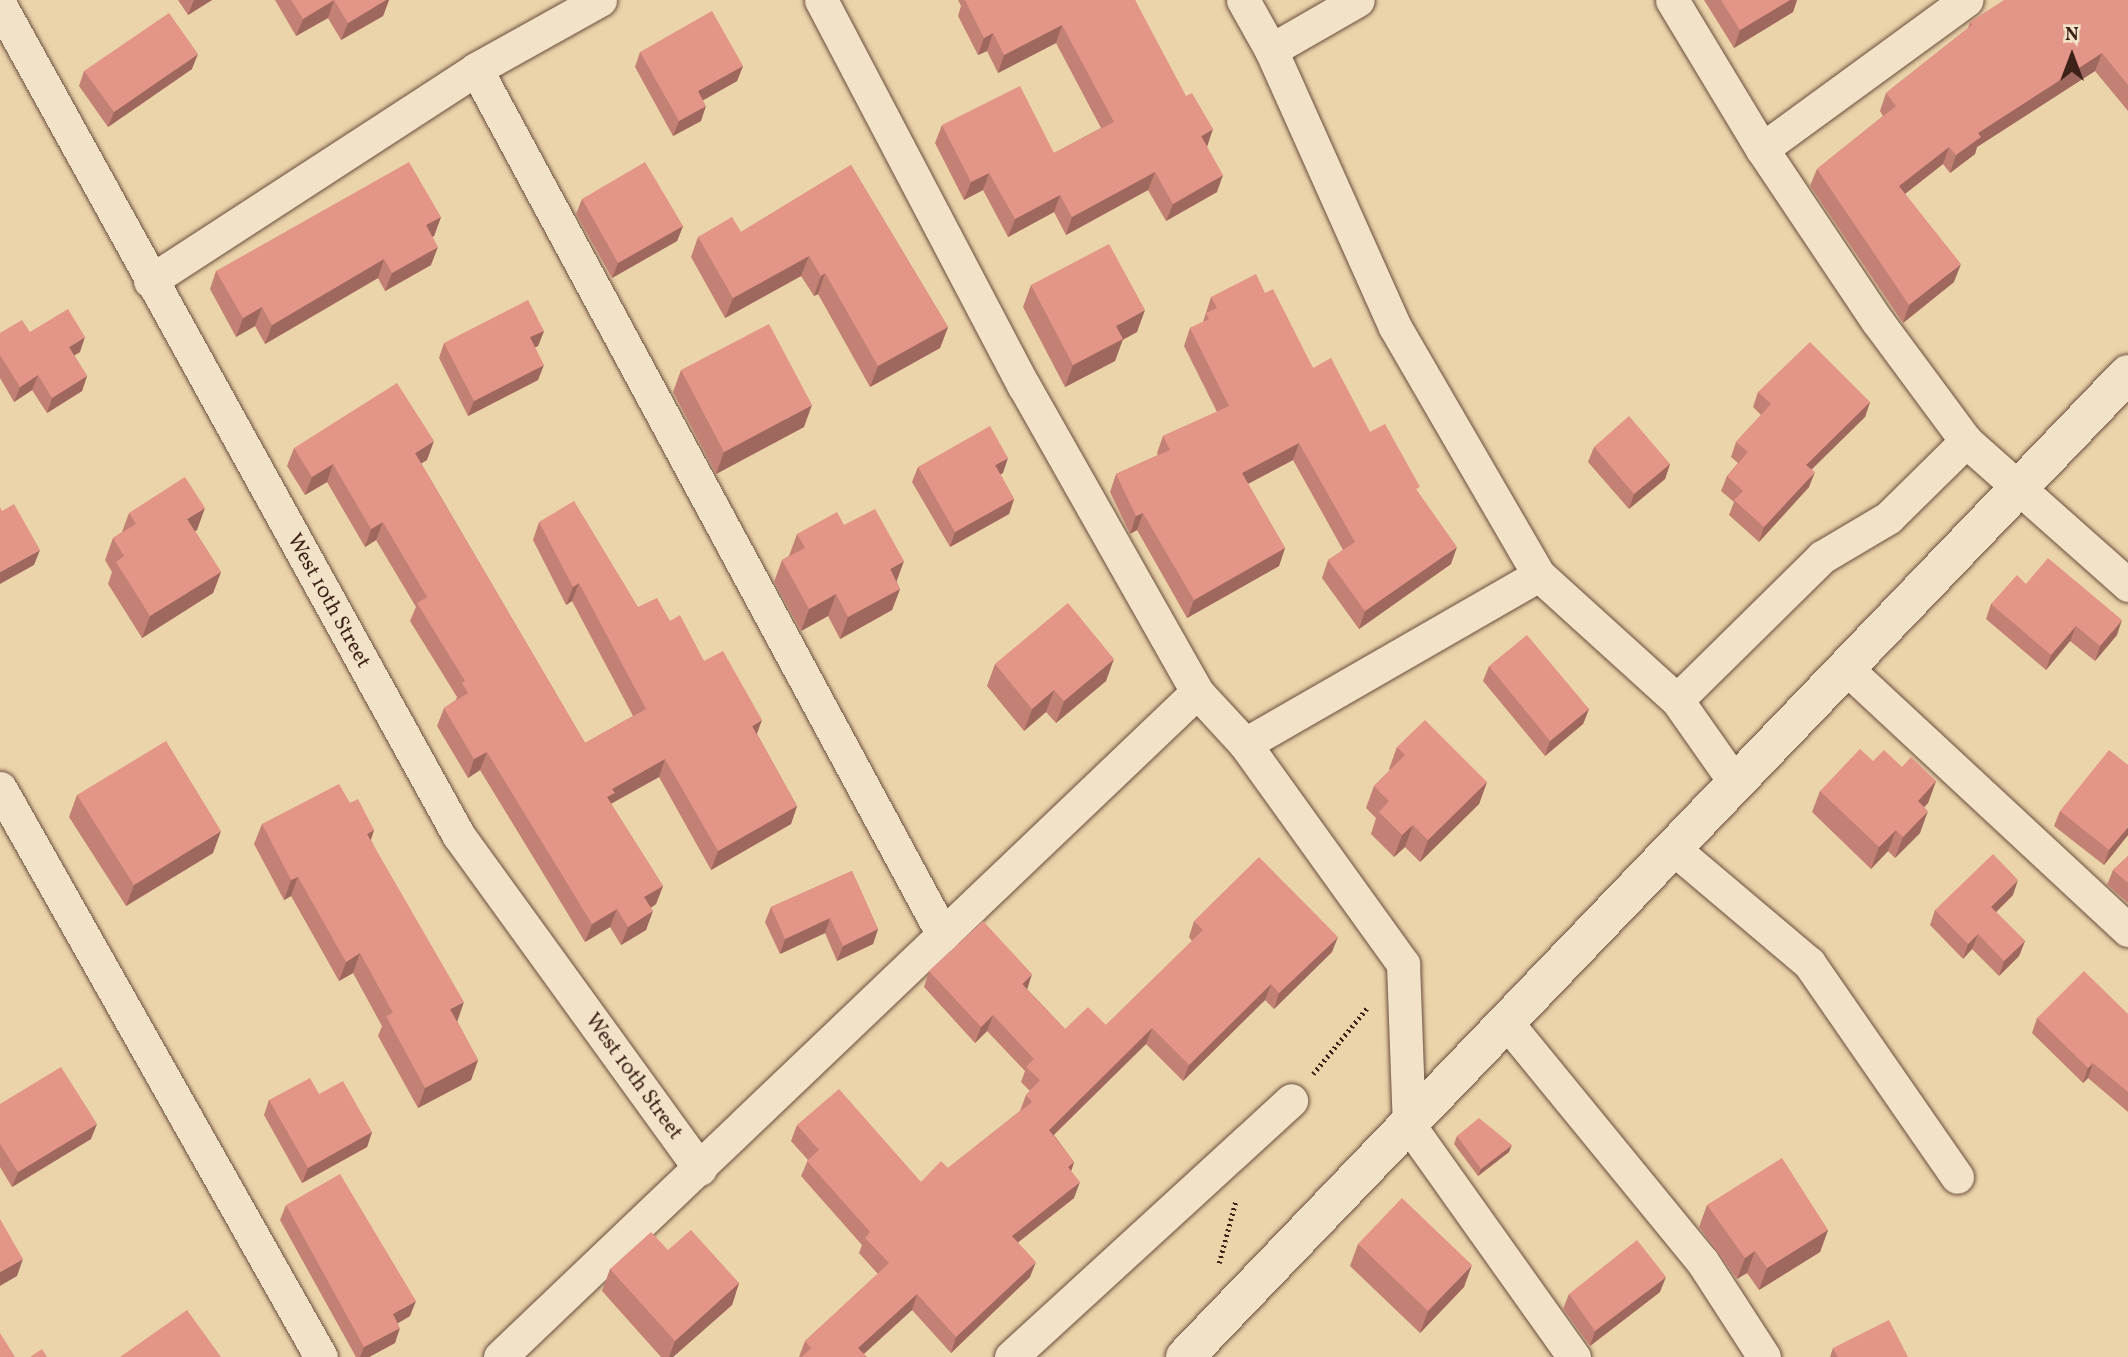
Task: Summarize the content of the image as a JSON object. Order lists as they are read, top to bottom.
{
  "streets": {
    "street": ["West 10th Street"]
  },
  "north": "top"
}
